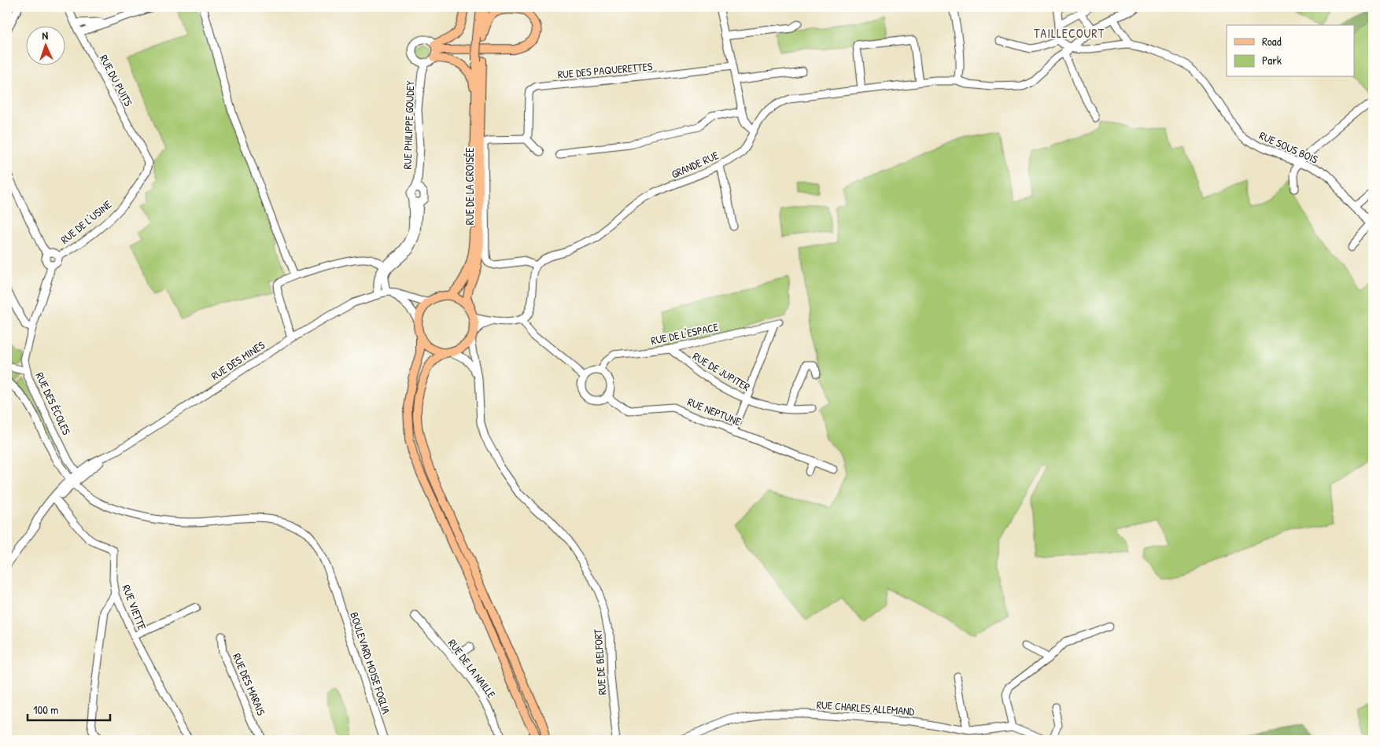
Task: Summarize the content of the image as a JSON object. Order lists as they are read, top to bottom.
{
  "streets": {
    "main road": ["RUE DE LA CROISÉE"],
    "street": [
      "RUE DES PAQUERETTES",
      "RUE DU PUITS",
      "RUE PHILIPPE GOUDEY",
      "RUE SOUS BOIS",
      "GRANDE RUE",
      "RUE DE L'USINE",
      "RUE DE L'ESPACE",
      "RUE DES MINES",
      "RUE DE JUPITER",
      "RUE DES ÉCOLES",
      "RUE NEPTUNE",
      "RUE VIETTE",
      "RUE DE BELFORT",
      "BOULEVARD MOISE FOGLIA",
      "RUE DE LA NAILLE",
      "RUE DES MARAIS",
      "RUE CHARLES ALLEMAND"
    ]
  },
  "crossings": [
    ["RUE DU PUITS", "RUE DE L'USINE"],
    ["RUE SOUS BOIS", "GRANDE RUE"],
    ["RUE DE LA CROISÉE", "RUE DES MINES"],
    ["RUE DE L'USINE", "RUE DES ÉCOLES"],
    ["RUE DE L'ESPACE", "RUE DE JUPITER"],
    ["RUE DE L'ESPACE", "RUE NEPTUNE"],
    ["RUE DES MINES", "RUE DES ÉCOLES"],
    ["RUE DES MINES", "RUE VIETTE"],
    ["RUE DES MINES", "BOULEVARD MOISE FOGLIA"]
  ],
  "districts": ["TAILLECOURT"],
  "legend": ["Road", "Park"],
  "scale_bar": "100 m",
  "north": "top"
}
